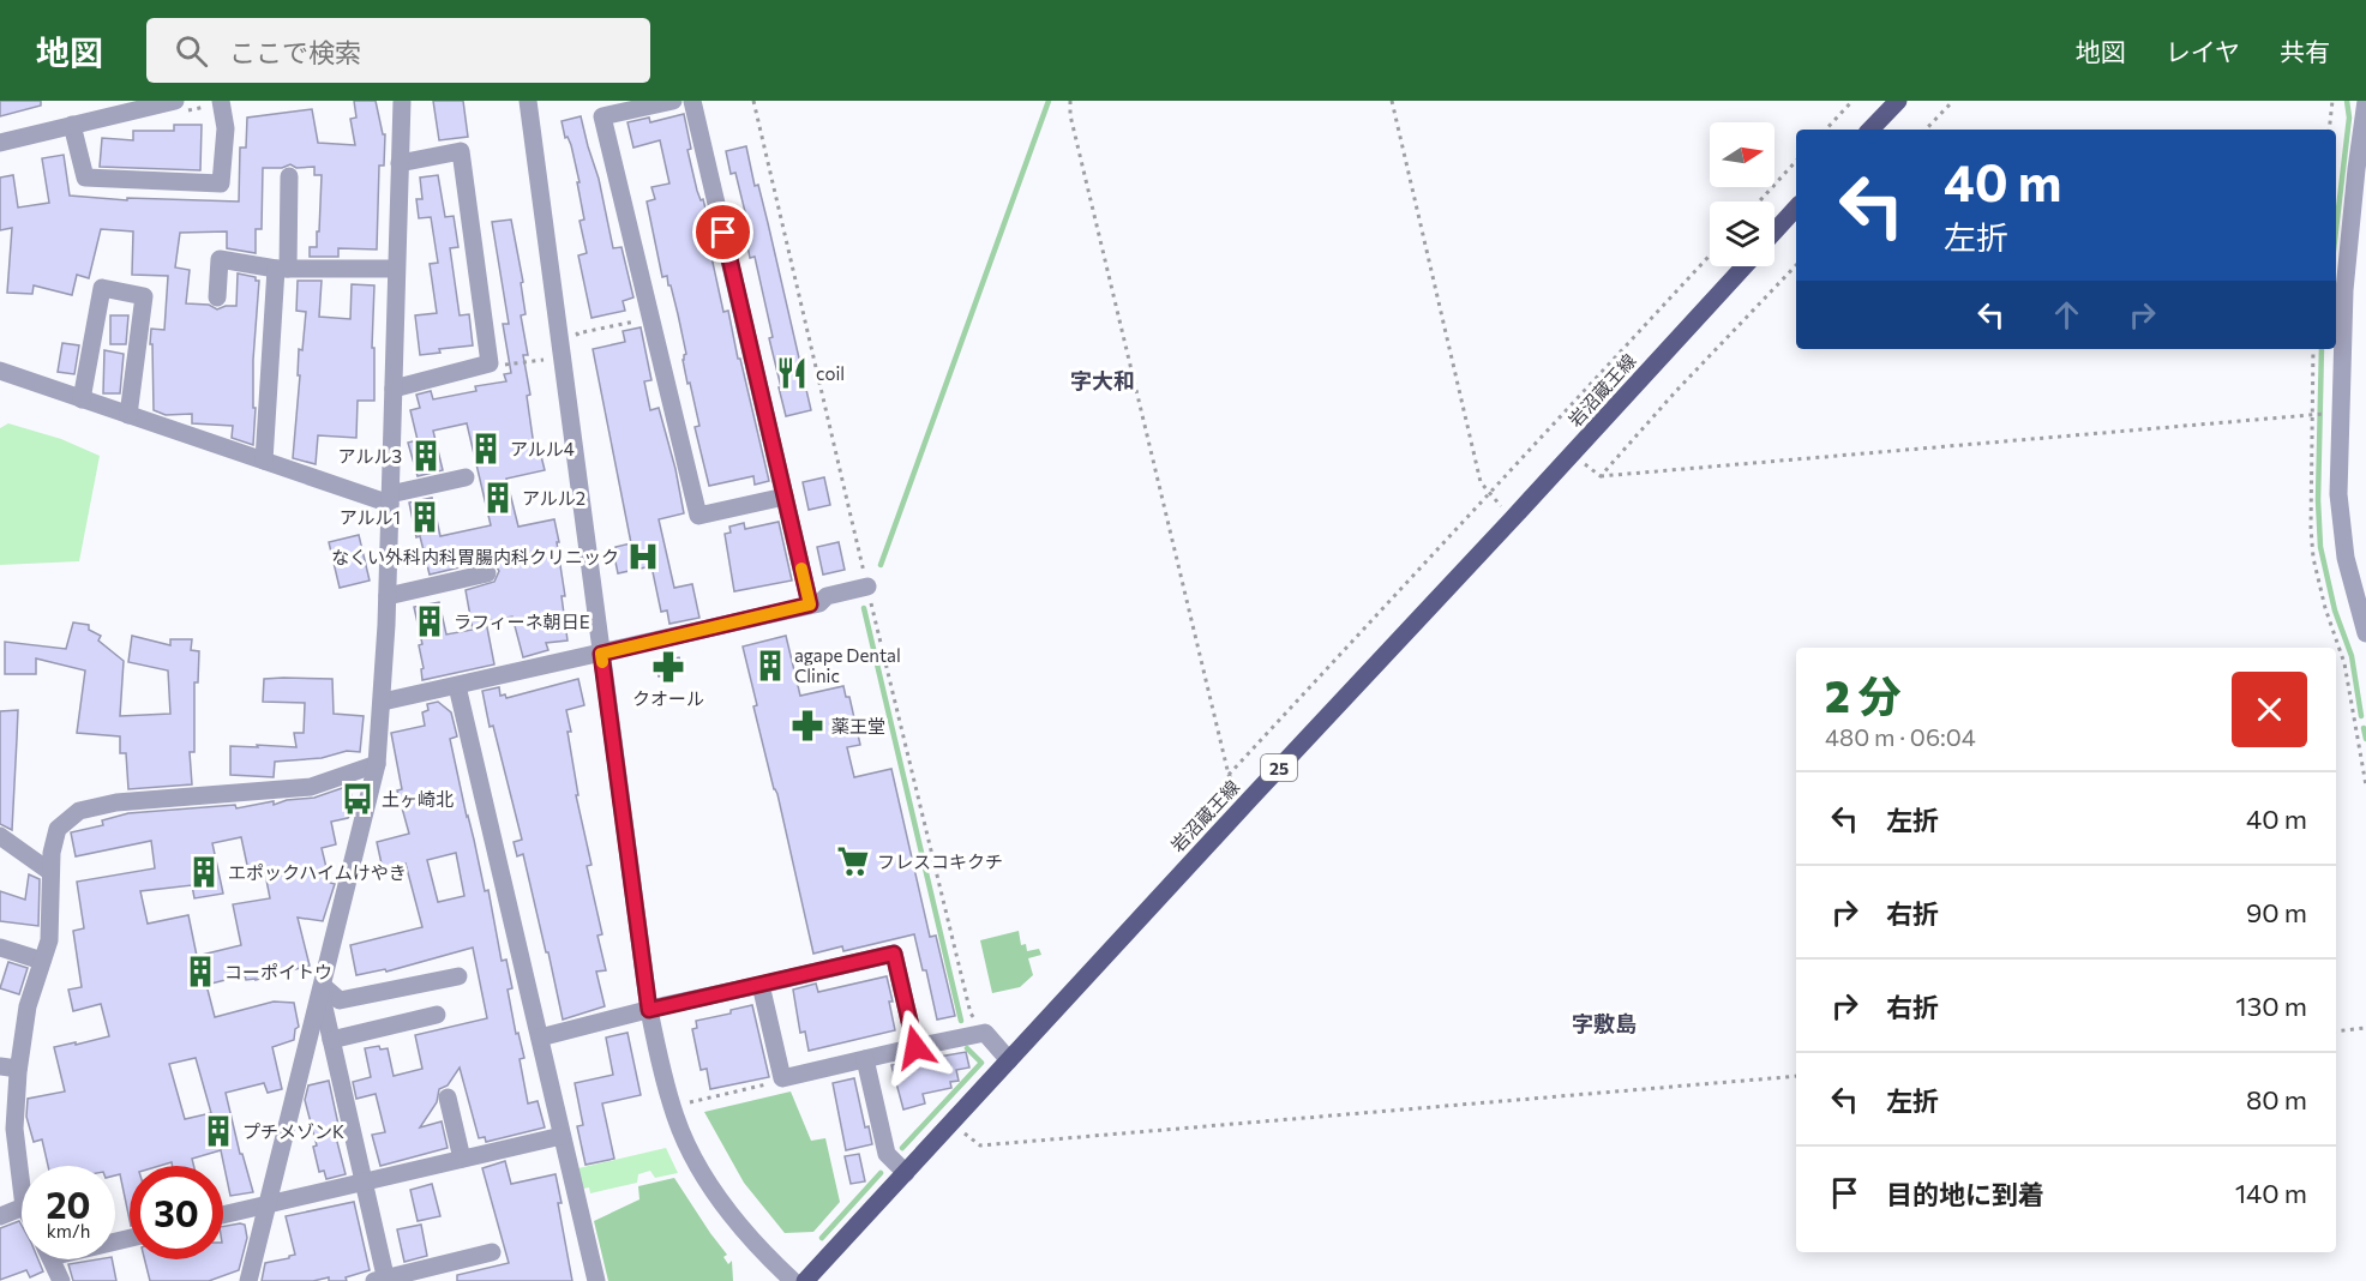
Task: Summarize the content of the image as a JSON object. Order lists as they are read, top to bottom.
{
  "streets": {
    "main road": ["岩沼蔵王線", "25"]
  },
  "districts": ["字大和", "字敷島"],
  "places": {
    "restaurant": ["coil"],
    "building": [
      "アルル4",
      "アルル3",
      "アルル2",
      "アルル1",
      "ラフィーネ朝日E",
      "agape Dental Clinic",
      "エポックハイムけやき",
      "コーポイトウ",
      "プチメゾンK"
    ],
    "hospital": ["なくい外科内科胃腸内科クリニック"],
    "pharmacy": ["クオール", "薬王堂"],
    "bus stop": ["土ヶ崎北"],
    "supermarket": ["フレスコキクチ"]
  },
  "north": "right",
  "page": {
    "header": "地図",
    "search": "ここで検索",
    "nav": ["地図", "レイヤ", "共有"],
    "turn": ["40 m", "左折"],
    "heading": ["2 分", "480 m · 06:04"],
    "list": [
      {
        "name": "左折",
        "value": "40 m"
      },
      {
        "name": "右折",
        "value": "90 m"
      },
      {
        "name": "右折",
        "value": "130 m"
      },
      {
        "name": "左折",
        "value": "80 m"
      },
      {
        "name": "目的地に到着",
        "value": "140 m"
      }
    ],
    "speed": "20 km/h",
    "limit": "30"
  }
}
